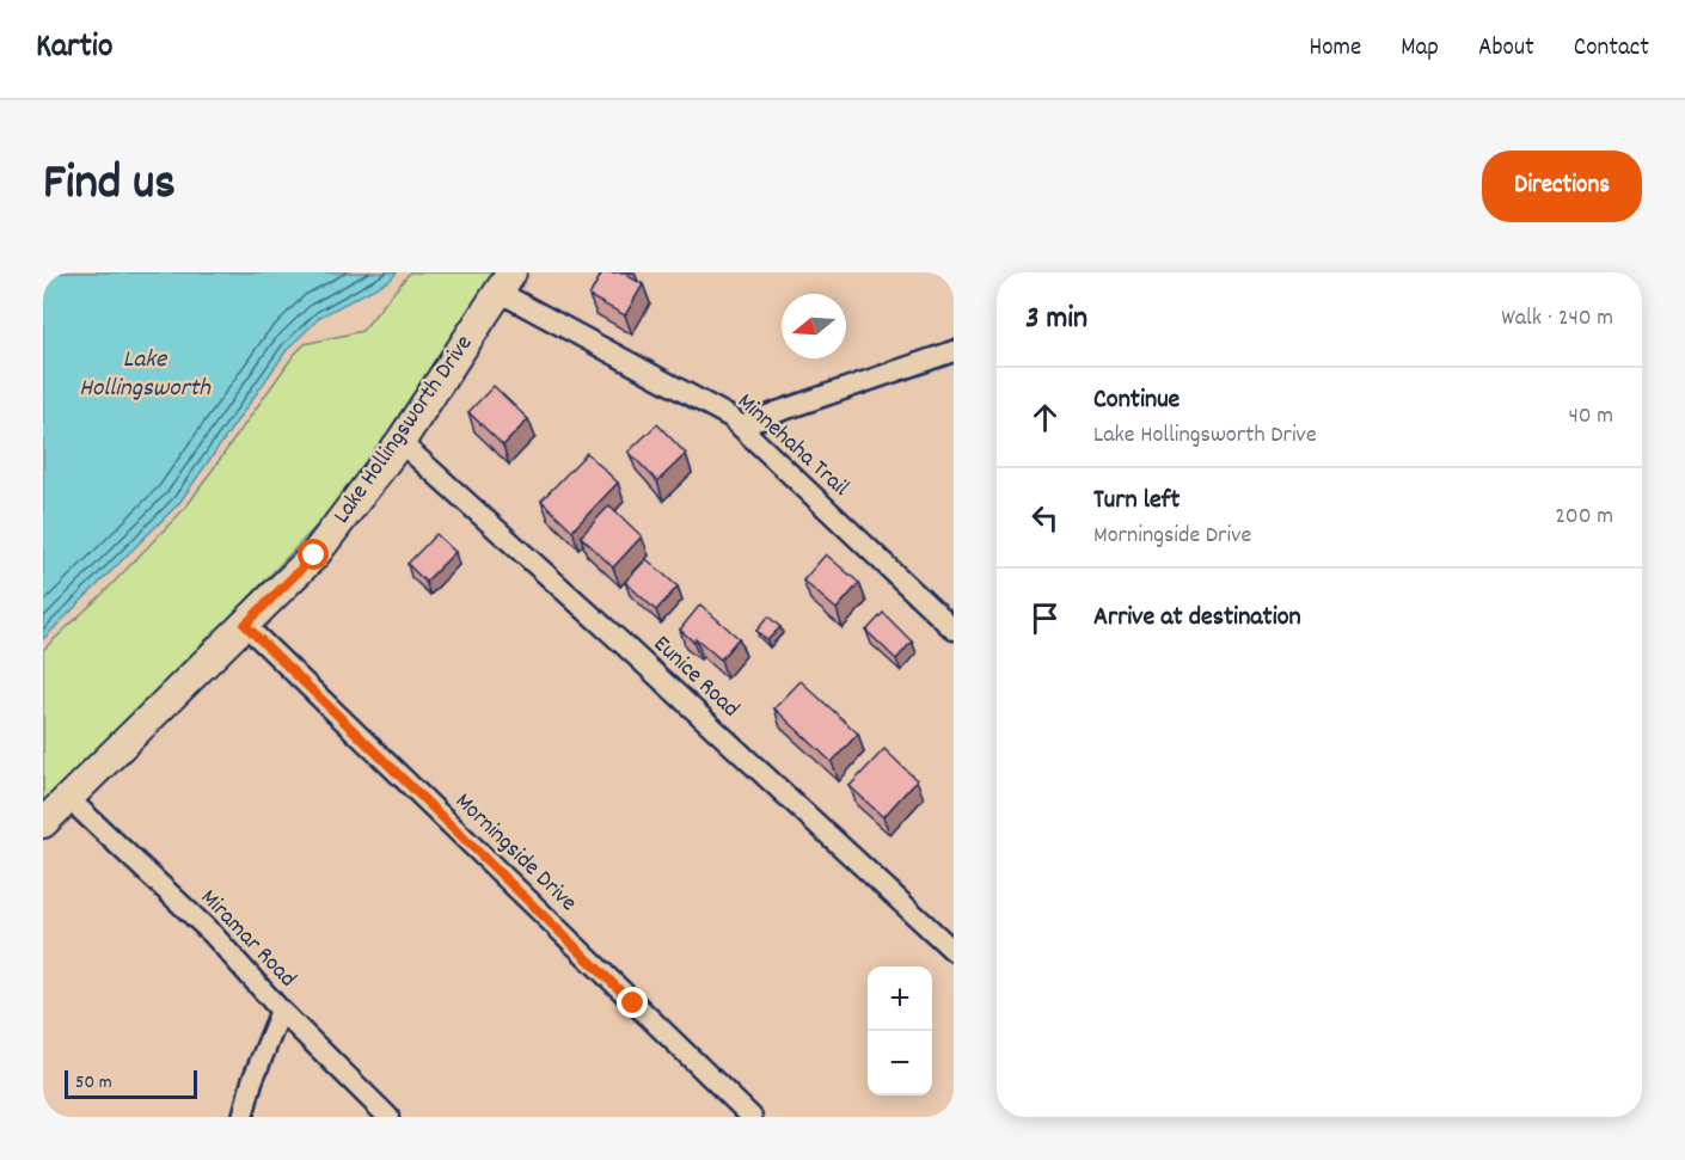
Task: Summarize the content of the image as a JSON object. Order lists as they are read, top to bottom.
{
  "streets": {
    "street": [
      "Lake Hollingsworth Drive",
      "Minnehaha Trail",
      "Eunice Road",
      "Morningside Drive",
      "Miramar Road"
    ]
  },
  "crossings": [
    ["Lake Hollingsworth Drive", "Minnehaha Trail"],
    ["Lake Hollingsworth Drive", "Eunice Road"],
    ["Lake Hollingsworth Drive", "Morningside Drive"],
    ["Lake Hollingsworth Drive", "Miramar Road"]
  ],
  "water": ["Lake Hollingsworth"],
  "scale_bar": "50 m",
  "north": "left",
  "page": {
    "header": "Kartio",
    "nav": [
      "Home",
      "Map",
      "About",
      "Contact"
    ],
    "title": "Find us",
    "buttons": "Directions",
    "heading": ["3 min", "Walk · 240 m"],
    "list": [
      ["Continue", "Lake Hollingsworth Drive", "40 m"],
      ["Turn left", "Morningside Drive", "200 m"],
      "Arrive at destination"
    ],
    "map_buttons": ["+", "−"],
    "scale": "50 m"
  }
}
